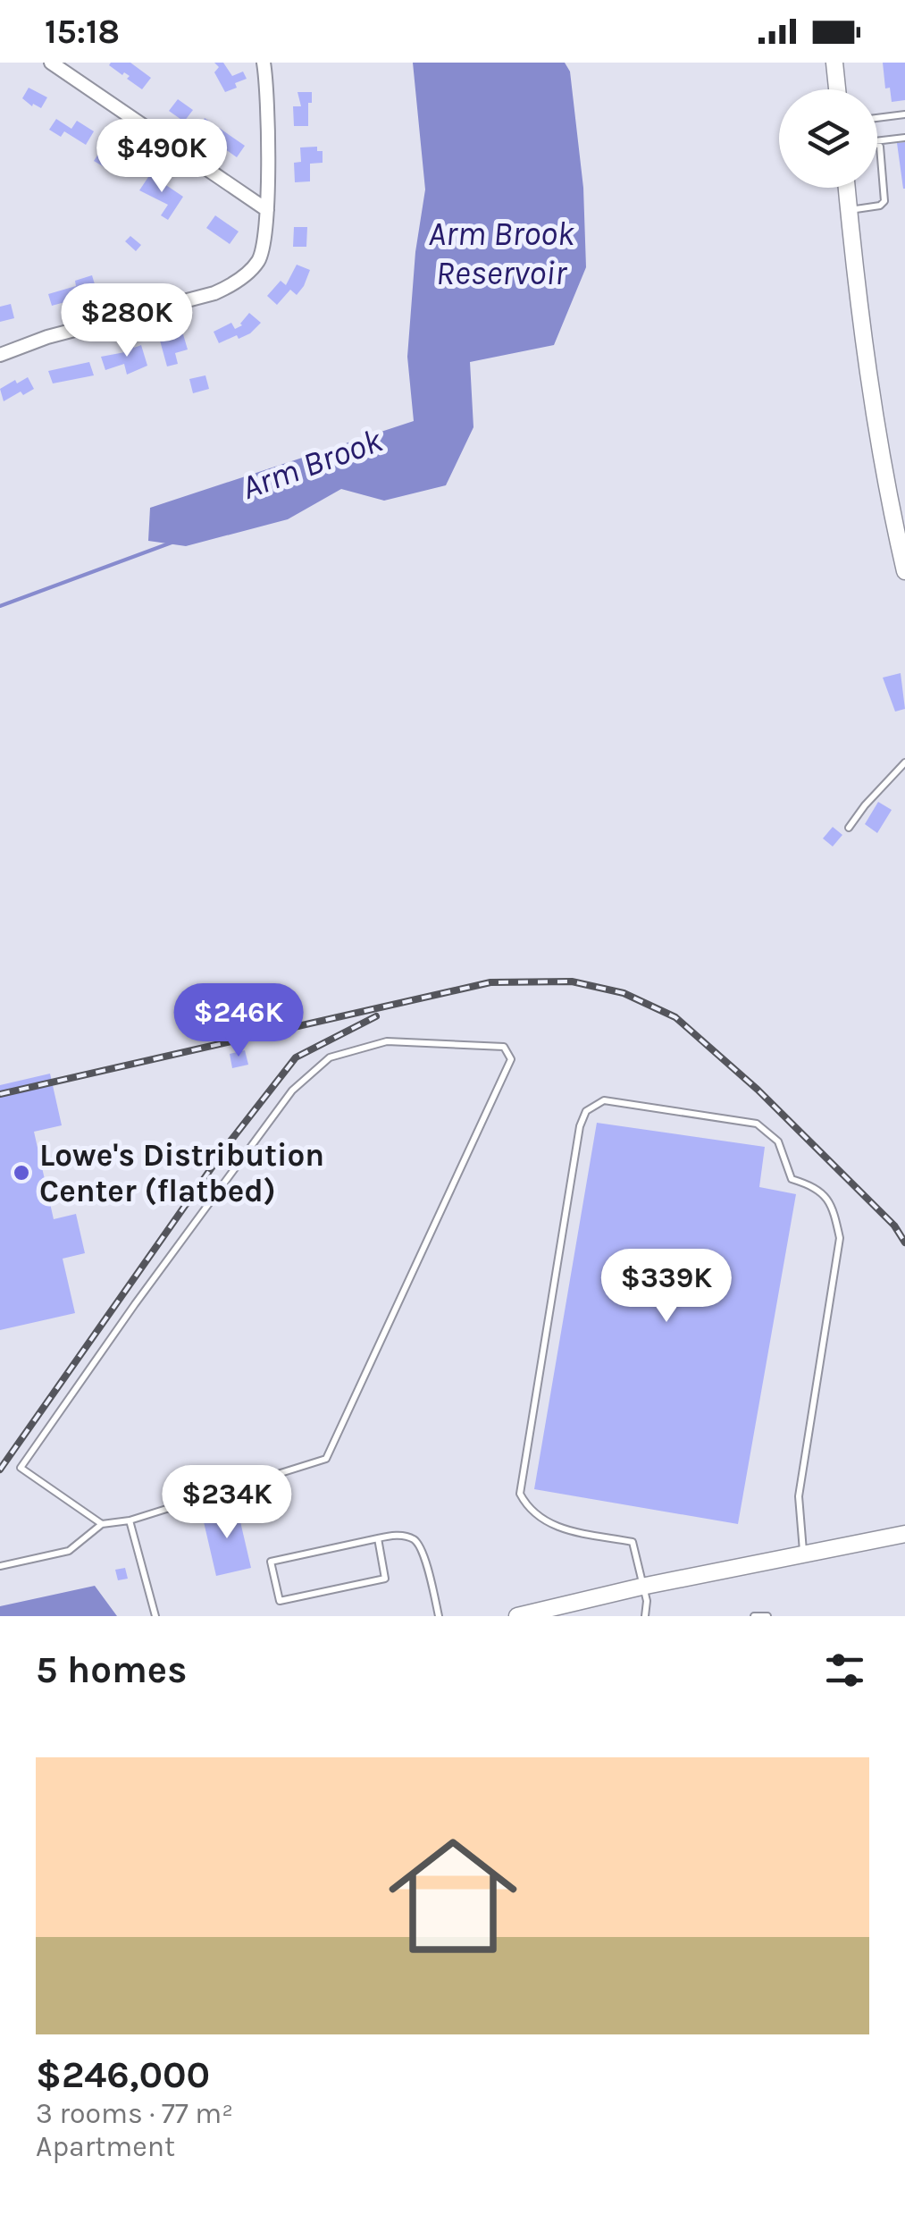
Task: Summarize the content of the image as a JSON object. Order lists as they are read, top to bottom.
{
  "water": ["Arm Brook Reservoir", "Arm Brook"],
  "places": ["Lowe's Distribution Center (flatbed)"],
  "page": {
    "status": "15:18",
    "price": [
      "$490K",
      "$280K",
      "$246K",
      "$339K",
      "$234K"
    ],
    "heading": "5 homes",
    "list": [
      {
        "name": "$246,000",
        "note": "3 rooms · 77 m² · Apartment"
      }
    ]
  }
}
